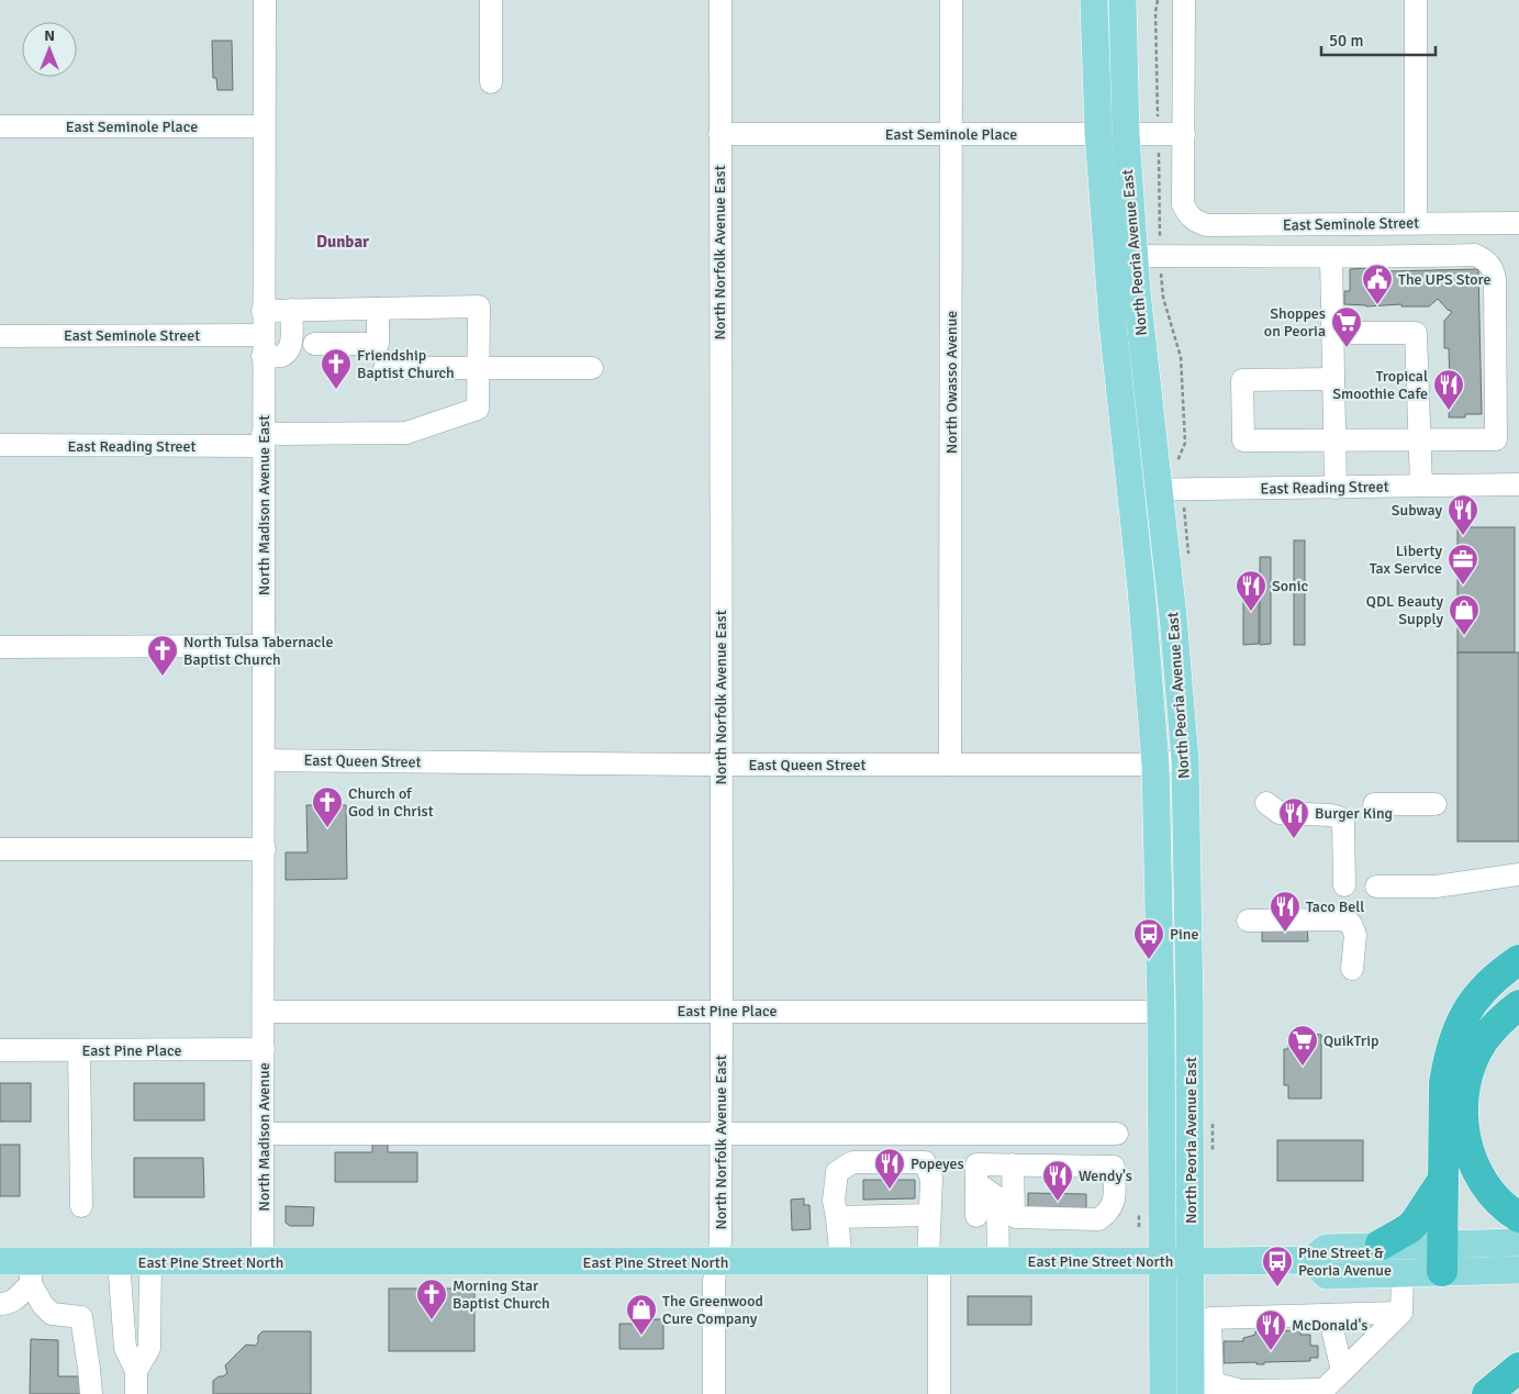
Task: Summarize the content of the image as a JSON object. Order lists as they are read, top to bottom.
{
  "streets": {
    "main road": ["North Peoria Avenue East", "East Pine Street North"],
    "street": [
      "East Seminole Place",
      "East Seminole Street",
      "North Norfolk Avenue East",
      "North Owasso Avenue",
      "East Reading Street",
      "North Madison Avenue East",
      "East Queen Street",
      "East Pine Place",
      "North Madison Avenue"
    ]
  },
  "crossings": [
    ["East Seminole Place", "East Seminole Street"],
    ["East Seminole Place", "North Norfolk Avenue East"],
    ["East Seminole Place", "North Peoria Avenue East"],
    ["East Seminole Place", "North Owasso Avenue"],
    ["East Seminole Place", "North Madison Avenue East"],
    ["East Seminole Street", "North Madison Avenue East"],
    ["North Norfolk Avenue East", "East Queen Street"],
    ["North Norfolk Avenue East", "East Pine Place"],
    ["North Norfolk Avenue East", "East Pine Street North"],
    ["North Peoria Avenue East", "East Reading Street"],
    ["North Peoria Avenue East", "East Queen Street"],
    ["North Peoria Avenue East", "East Pine Place"],
    ["North Peoria Avenue East", "East Pine Street North"],
    ["North Owasso Avenue", "East Queen Street"],
    ["East Reading Street", "North Madison Avenue East"],
    ["North Madison Avenue East", "East Queen Street"],
    ["North Madison Avenue East", "East Pine Place"],
    ["North Madison Avenue East", "North Madison Avenue"],
    ["East Pine Place", "North Madison Avenue"],
    ["North Madison Avenue", "East Pine Street North"]
  ],
  "districts": ["Dunbar"],
  "places": {
    "public building": ["The UPS Store"],
    "supermarket": ["Shoppes on Peoria", "QuikTrip"],
    "church": [
      "Friendship Baptist Church",
      "North Tulsa Tabernacle Baptist Church",
      "Church of God in Christ",
      "Morning Star Baptist Church"
    ],
    "restaurant": [
      "Tropical Smoothie Cafe",
      "Subway",
      "Sonic",
      "Burger King",
      "Taco Bell",
      "Popeyes",
      "Wendy's",
      "McDonald's"
    ],
    "office": ["Liberty Tax Service"],
    "shop": ["QDL Beauty Supply", "The Greenwood Cure Company"],
    "bus stop": ["Pine", "Pine Street & Peoria Avenue"]
  },
  "scale_bar": "50 m",
  "north": "top"
}
